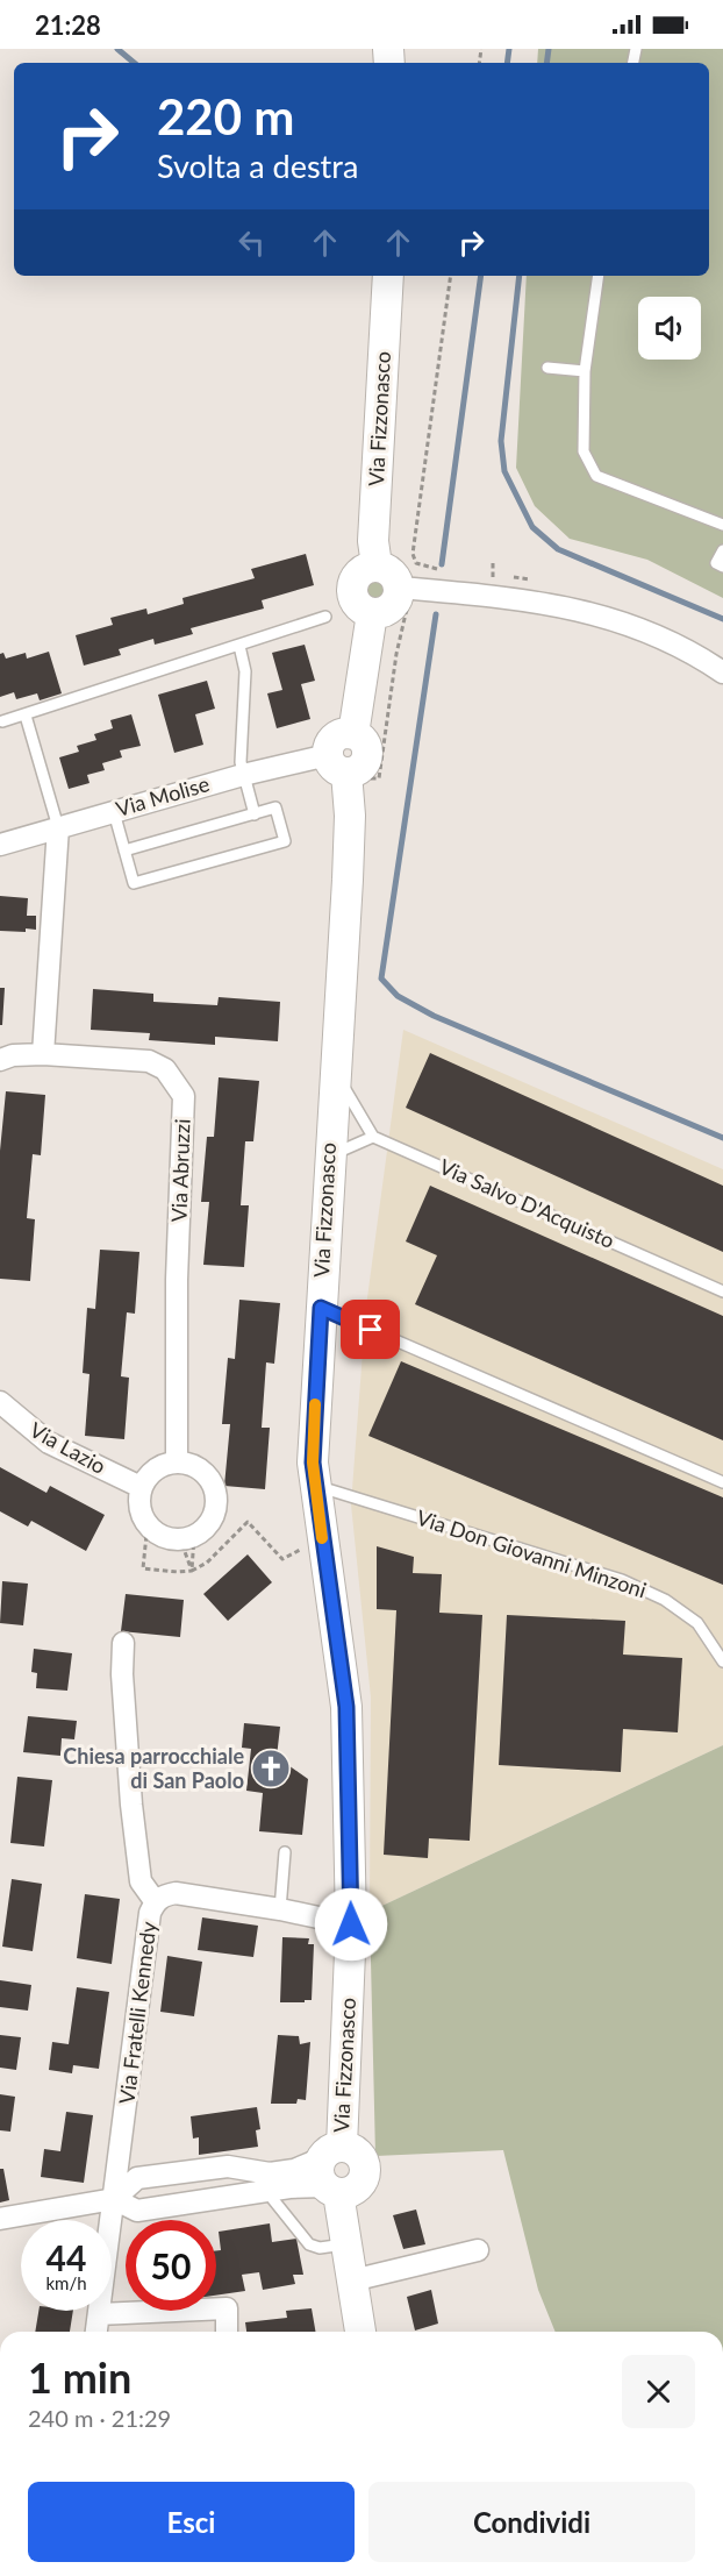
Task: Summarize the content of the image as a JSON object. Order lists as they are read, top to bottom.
{
  "streets": {
    "main road": ["Via Fizzonasco"],
    "street": [
      "Via Molise",
      "Via Abruzzi",
      "Via Lazio",
      "Via Fratelli Kennedy"
    ],
    "lane": ["Via Salvo D'Acquisto", "Via Don Giovanni Minzoni"]
  },
  "crossings": [
    ["Via Fizzonasco", "Via Molise"],
    ["Via Fizzonasco", "Via Don Giovanni Minzoni"],
    ["Via Fizzonasco", "Via Fratelli Kennedy"],
    ["Via Abruzzi", "Via Lazio"]
  ],
  "places": {
    "church": ["Chiesa parrocchiale di San Paolo"]
  },
  "page": {
    "status": "21:28",
    "turn": ["220 m", "Svolta a destra"],
    "speed": "44 km/h",
    "limit": "50",
    "heading": ["1 min", "240 m · 21:29"],
    "buttons": ["Esci", "Condividi"]
  }
}
